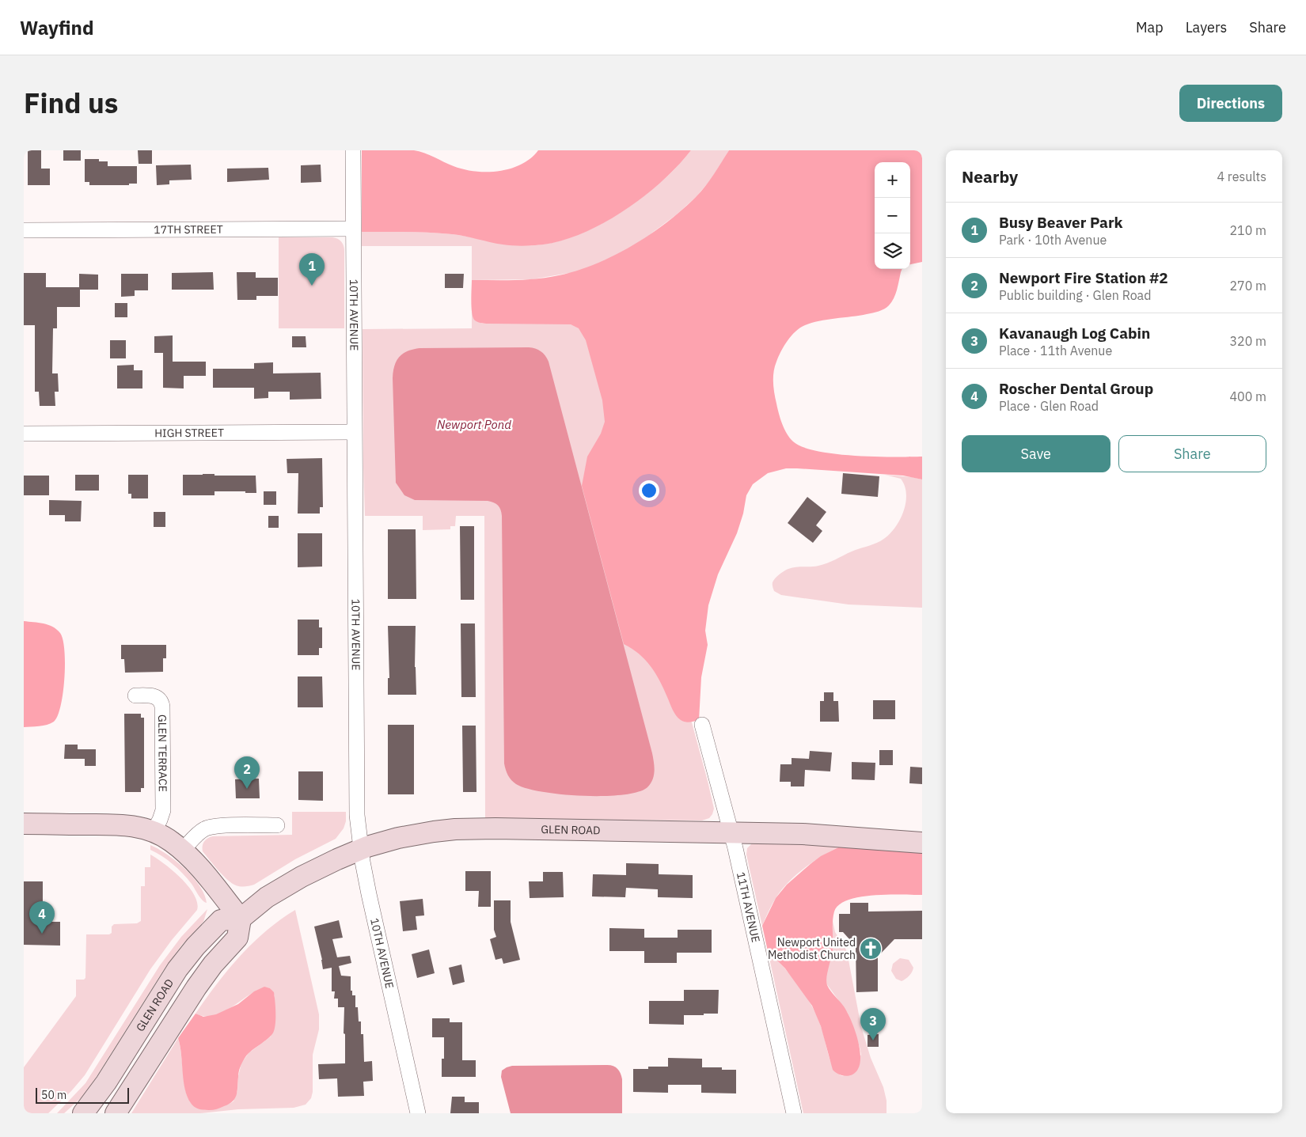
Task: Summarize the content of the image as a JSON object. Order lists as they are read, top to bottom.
{
  "streets": {
    "street": [
      "17TH STREET",
      "10TH AVENUE",
      "HIGH STREET",
      "GLEN TERRACE",
      "GLEN ROAD",
      "11TH AVENUE"
    ]
  },
  "crossings": [
    ["17TH STREET", "10TH AVENUE"],
    ["10TH AVENUE", "HIGH STREET"],
    ["10TH AVENUE", "GLEN ROAD"],
    ["GLEN ROAD", "11TH AVENUE"]
  ],
  "water": ["Newport Pond"],
  "places": {
    "church": ["Newport United Methodist Church"]
  },
  "scale_bar": "50 m",
  "page": {
    "header": "Wayfind",
    "nav": ["Map", "Layers", "Share"],
    "title": "Find us",
    "buttons": [
      "Directions",
      ["Save", "Share"]
    ],
    "heading": ["Nearby", "4 results"],
    "map_buttons": ["+", "−"],
    "list": [
      {
        "mark": "1",
        "name": "Busy Beaver Park",
        "note": "Park · 10th Avenue",
        "value": "210 m"
      },
      {
        "mark": "2",
        "name": "Newport Fire Station #2",
        "note": "Public building · Glen Road",
        "value": "270 m"
      },
      {
        "mark": "3",
        "name": "Kavanaugh Log Cabin",
        "note": "Place · 11th Avenue",
        "value": "320 m"
      },
      {
        "mark": "4",
        "name": "Roscher Dental Group",
        "note": "Place · Glen Road",
        "value": "400 m"
      }
    ],
    "pins": [
      "1",
      "2",
      "4",
      "3"
    ],
    "scale": "50 m"
  }
}
